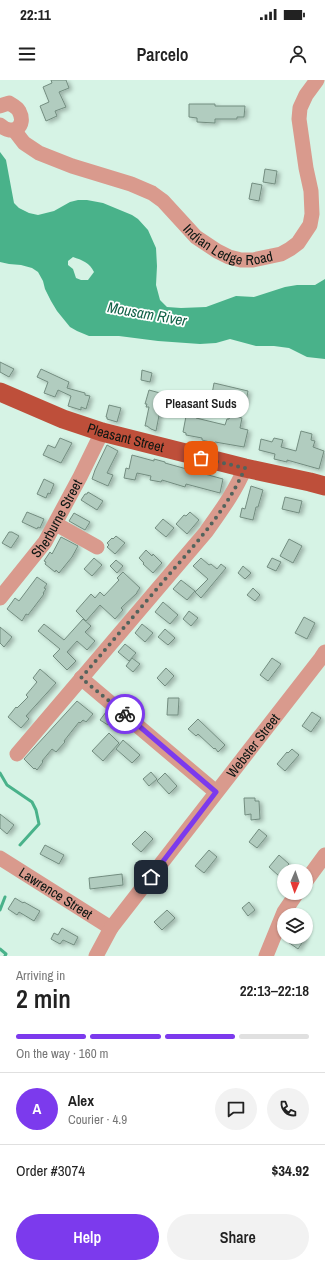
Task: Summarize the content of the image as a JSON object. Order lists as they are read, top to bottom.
{
  "streets": {
    "main road": ["Pleasant Street"],
    "street": [
      "Indian Ledge Road",
      "Sherburne Street",
      "Webster Street",
      "Lawrence Street"
    ]
  },
  "crossings": [
    ["Pleasant Street", "Sherburne Street"],
    ["Webster Street", "Lawrence Street"]
  ],
  "water": ["Mousam River"],
  "places": ["Pleasant Suds"],
  "north": "bottom",
  "page": {
    "status": "22:11",
    "header": "Parcelo",
    "bubble": "Pleasant Suds",
    "heading": ["2 min", "Arriving in", "22:13–22:18"],
    "panel": [
      "Alex",
      "Courier · 4.9",
      "Order #3074",
      "$34.92"
    ],
    "bar": "On the way · 160 m",
    "round": "A",
    "buttons": ["Help", "Share"]
  }
}
